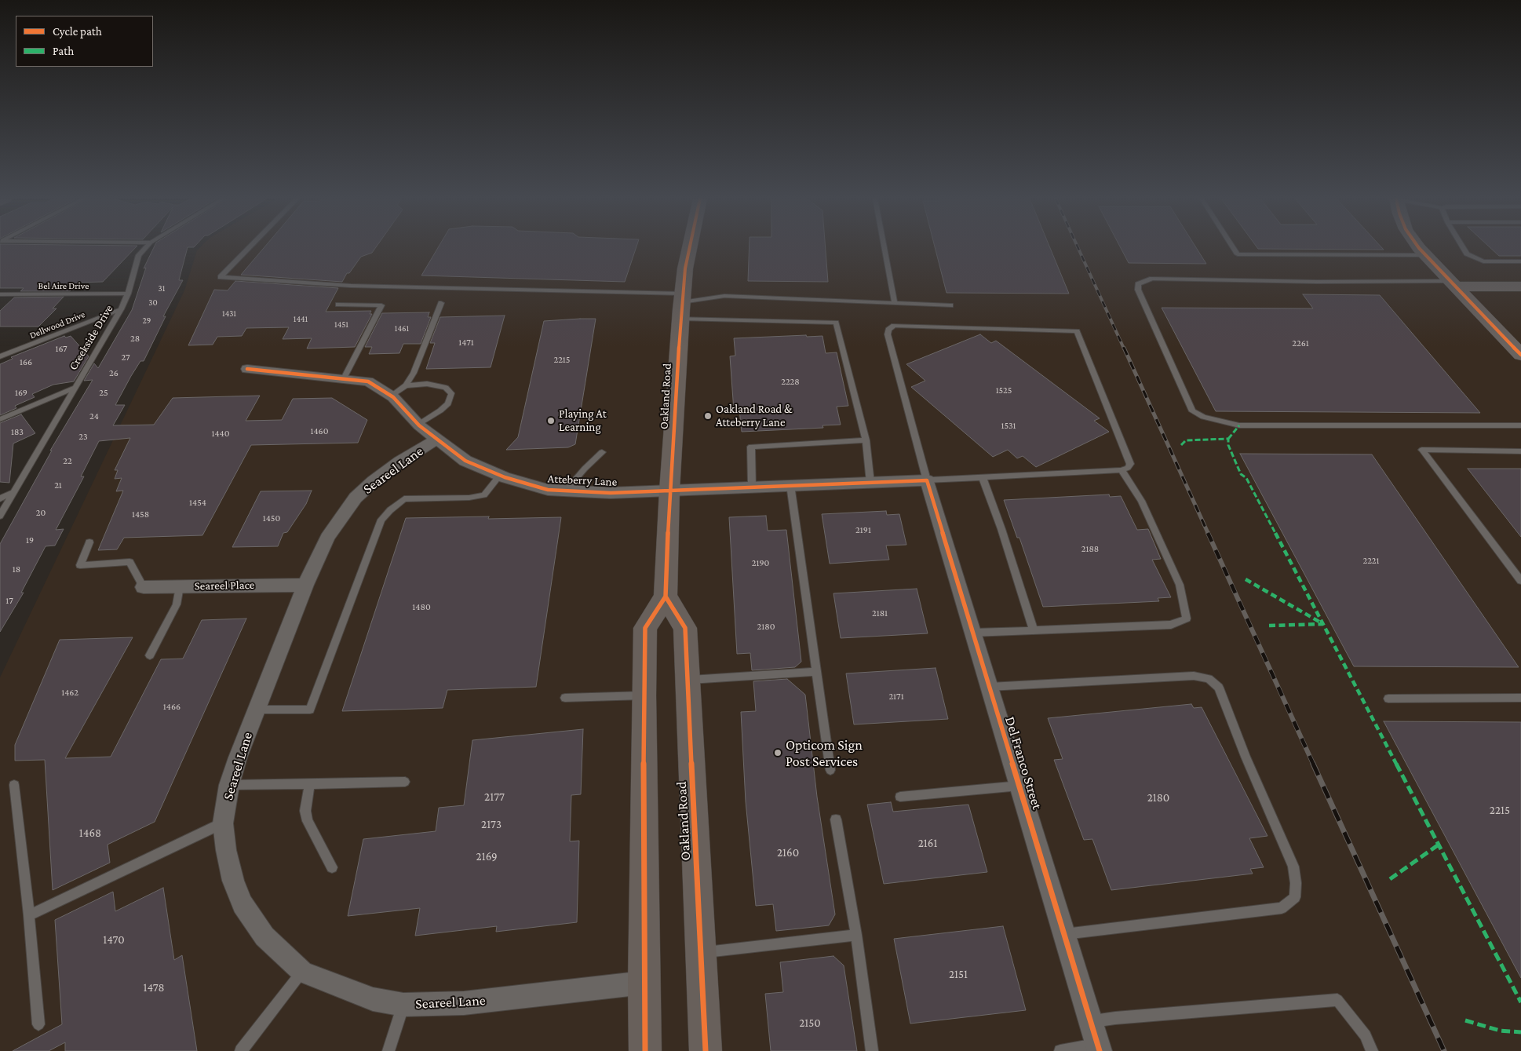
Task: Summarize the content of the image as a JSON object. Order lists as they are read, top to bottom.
{
  "streets": {
    "main road": ["Oakland Road"],
    "street": [
      "Seareel Lane",
      "Atteberry Lane",
      "Seareel Place",
      "Del Franco Street"
    ],
    "lane": ["Bel Aire Drive", "Dellwood Drive", "Creekside Drive"]
  },
  "crossings": [
    ["Bel Aire Drive", "Creekside Drive"],
    ["Dellwood Drive", "Creekside Drive"],
    ["Oakland Road", "Atteberry Lane"],
    ["Seareel Lane", "Atteberry Lane"],
    ["Seareel Lane", "Seareel Place"],
    ["Atteberry Lane", "Del Franco Street"]
  ],
  "places": ["Oakland Road & Atteberry Lane", "Playing At Learning", "Opticom Sign Post Services"],
  "house_numbers": [
    "31",
    "30",
    "1431",
    "1441",
    "29",
    "1451",
    "1461",
    "28",
    "1471",
    "2261",
    "167",
    "27",
    "2215",
    "166",
    "26",
    "2228",
    "1525",
    "169",
    "25",
    "24",
    "1531",
    "1460",
    "183",
    "1440",
    "23",
    "22",
    "21",
    "1454",
    "20",
    "1458",
    "1450",
    "2191",
    "19",
    "2188",
    "2221",
    "2190",
    "18",
    "17",
    "1480",
    "2181",
    "2180",
    "1462",
    "2171",
    "1466",
    "2177",
    "2180",
    "2215",
    "2173",
    "1468",
    "2161",
    "2160",
    "2169",
    "1470",
    "2151",
    "1478",
    "2150"
  ],
  "legend": ["Cycle path", "Path"]
}
